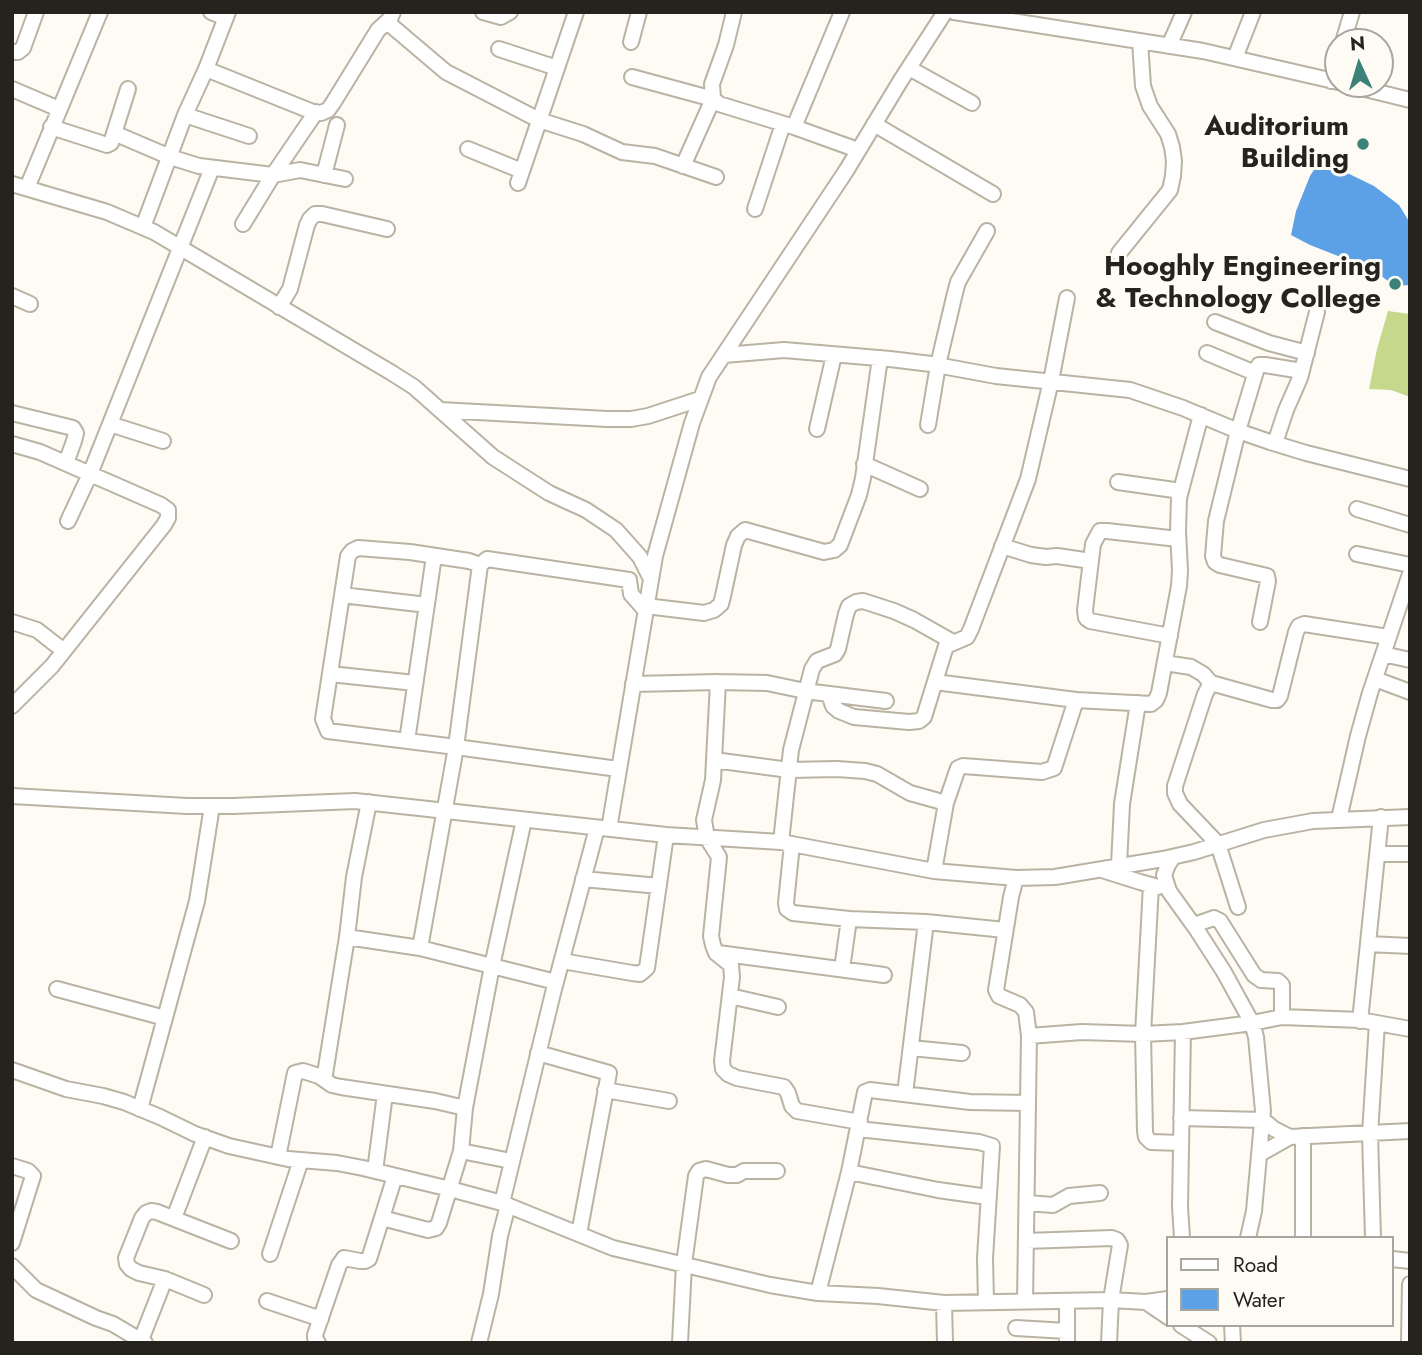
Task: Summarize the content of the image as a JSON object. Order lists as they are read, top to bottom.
{
  "places": ["Auditorium Building", "Hooghly Engineering & Technology College"],
  "legend": ["Road", "Water"],
  "north": "top"
}
